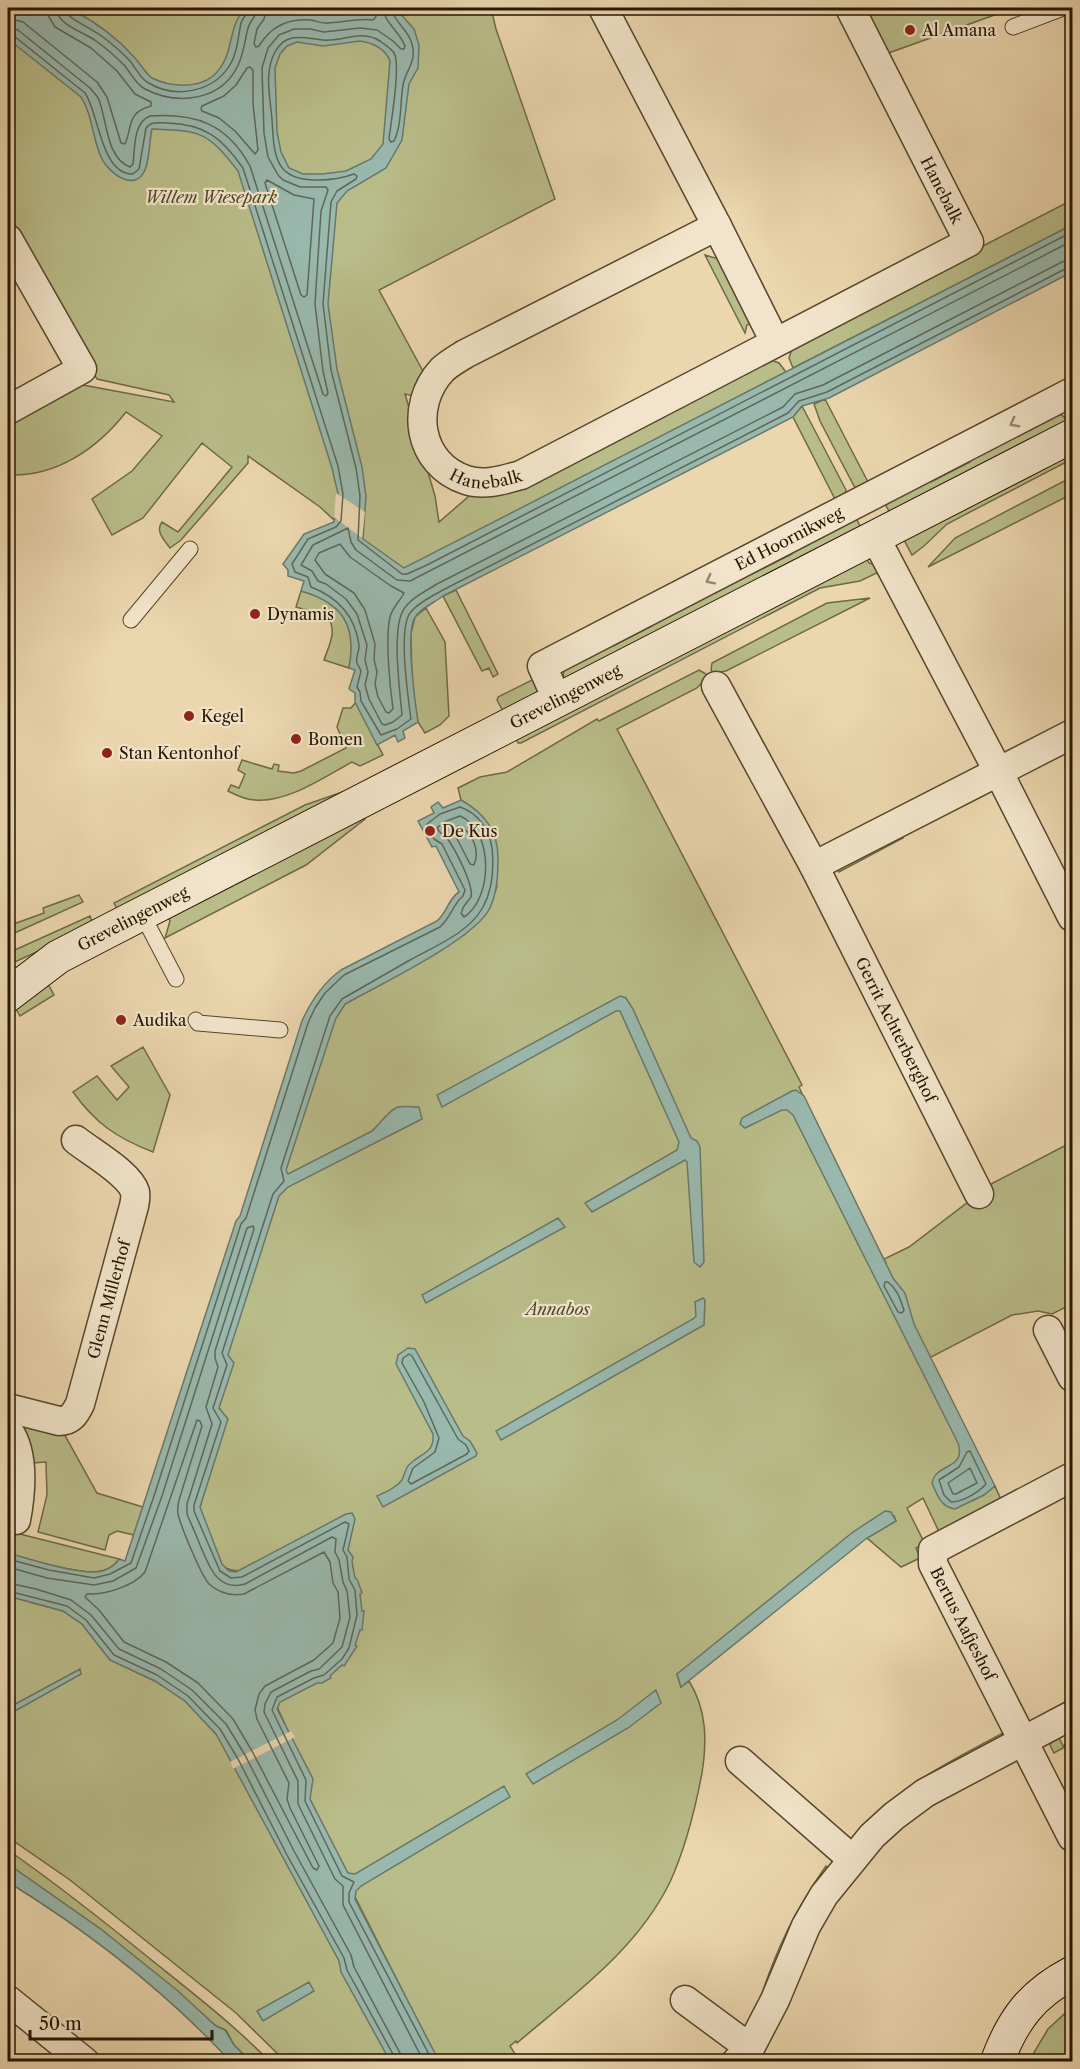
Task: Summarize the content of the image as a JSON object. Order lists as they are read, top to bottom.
{
  "streets": {
    "street": [
      "Hanebalk",
      "Ed Hoornikweg",
      "Grevelingenweg",
      "Gerrit Achterberghof",
      "Glenn Millerhof",
      "Bertus Aafjeshof"
    ]
  },
  "crossings": [
    ["Ed Hoornikweg", "Grevelingenweg"]
  ],
  "one_way": ["Ed Hoornikweg"],
  "parks": ["Willem Wiesepark", "Annabos"],
  "places": [
    "Al Amana",
    "Dynamis",
    "Kegel",
    "Bomen",
    "Stan Kentonhof",
    "De Kus",
    "Audika"
  ],
  "scale_bar": "50 m"
}
